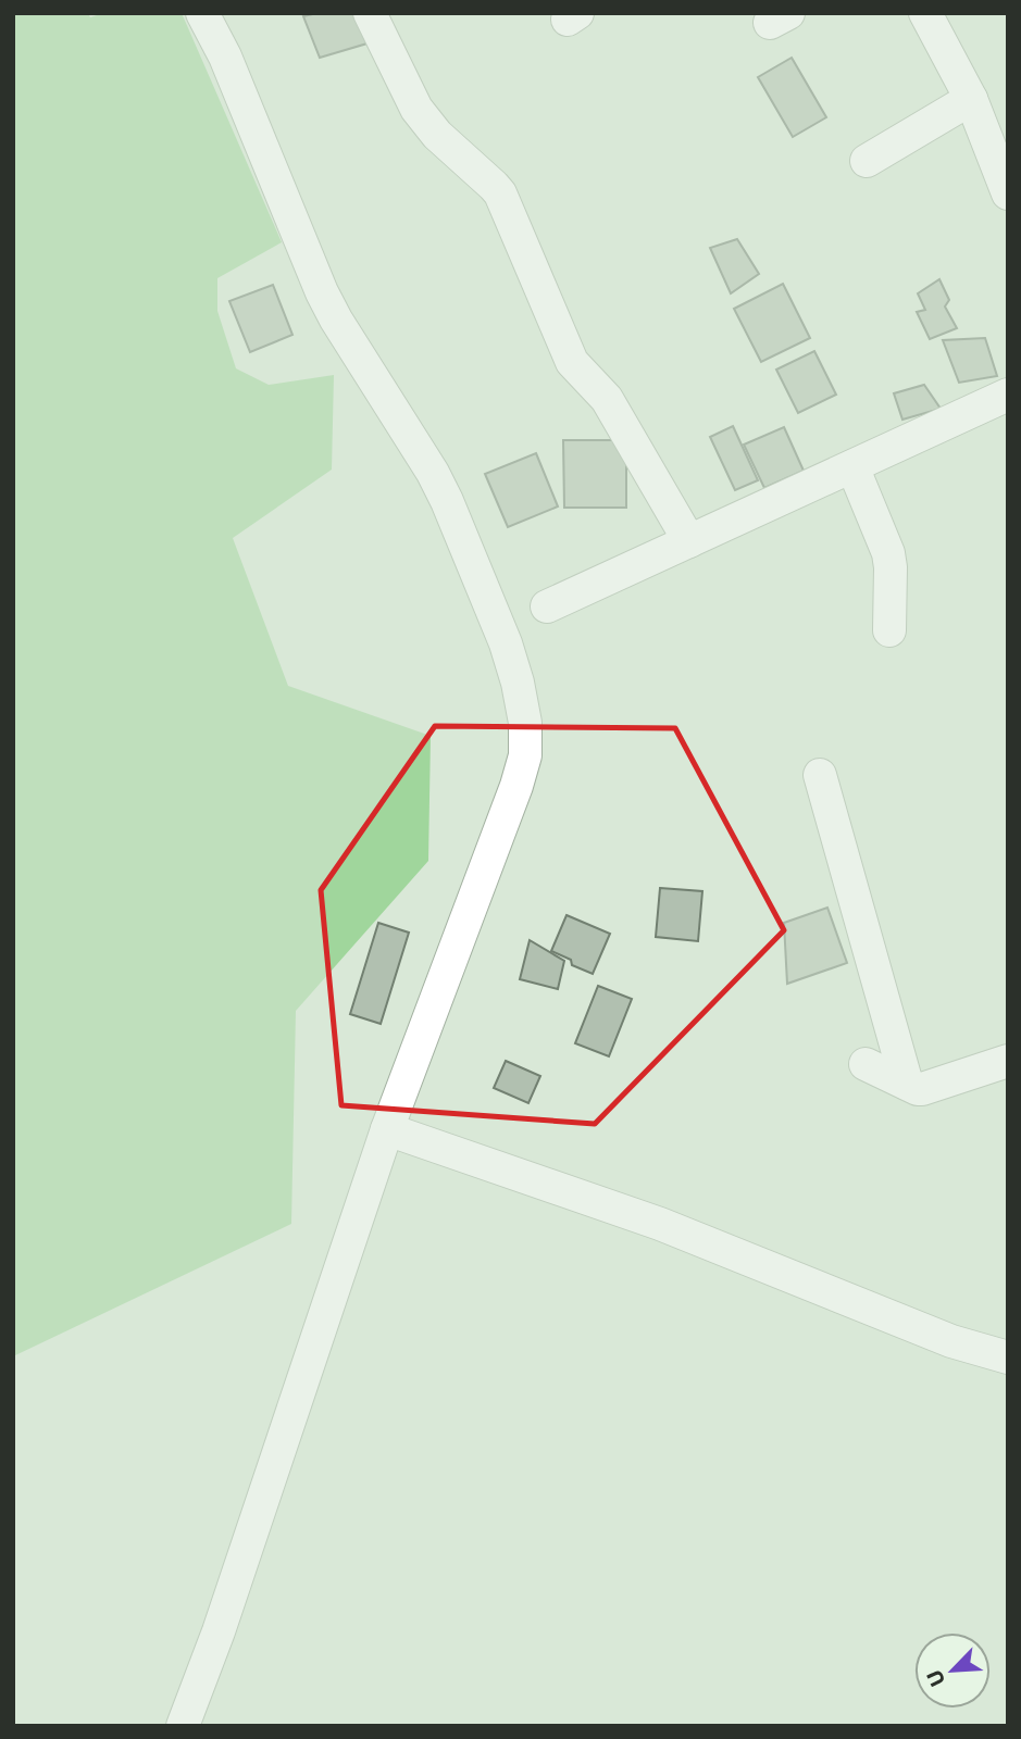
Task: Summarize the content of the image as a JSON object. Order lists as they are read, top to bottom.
{
  "north": "bottom left"
}
